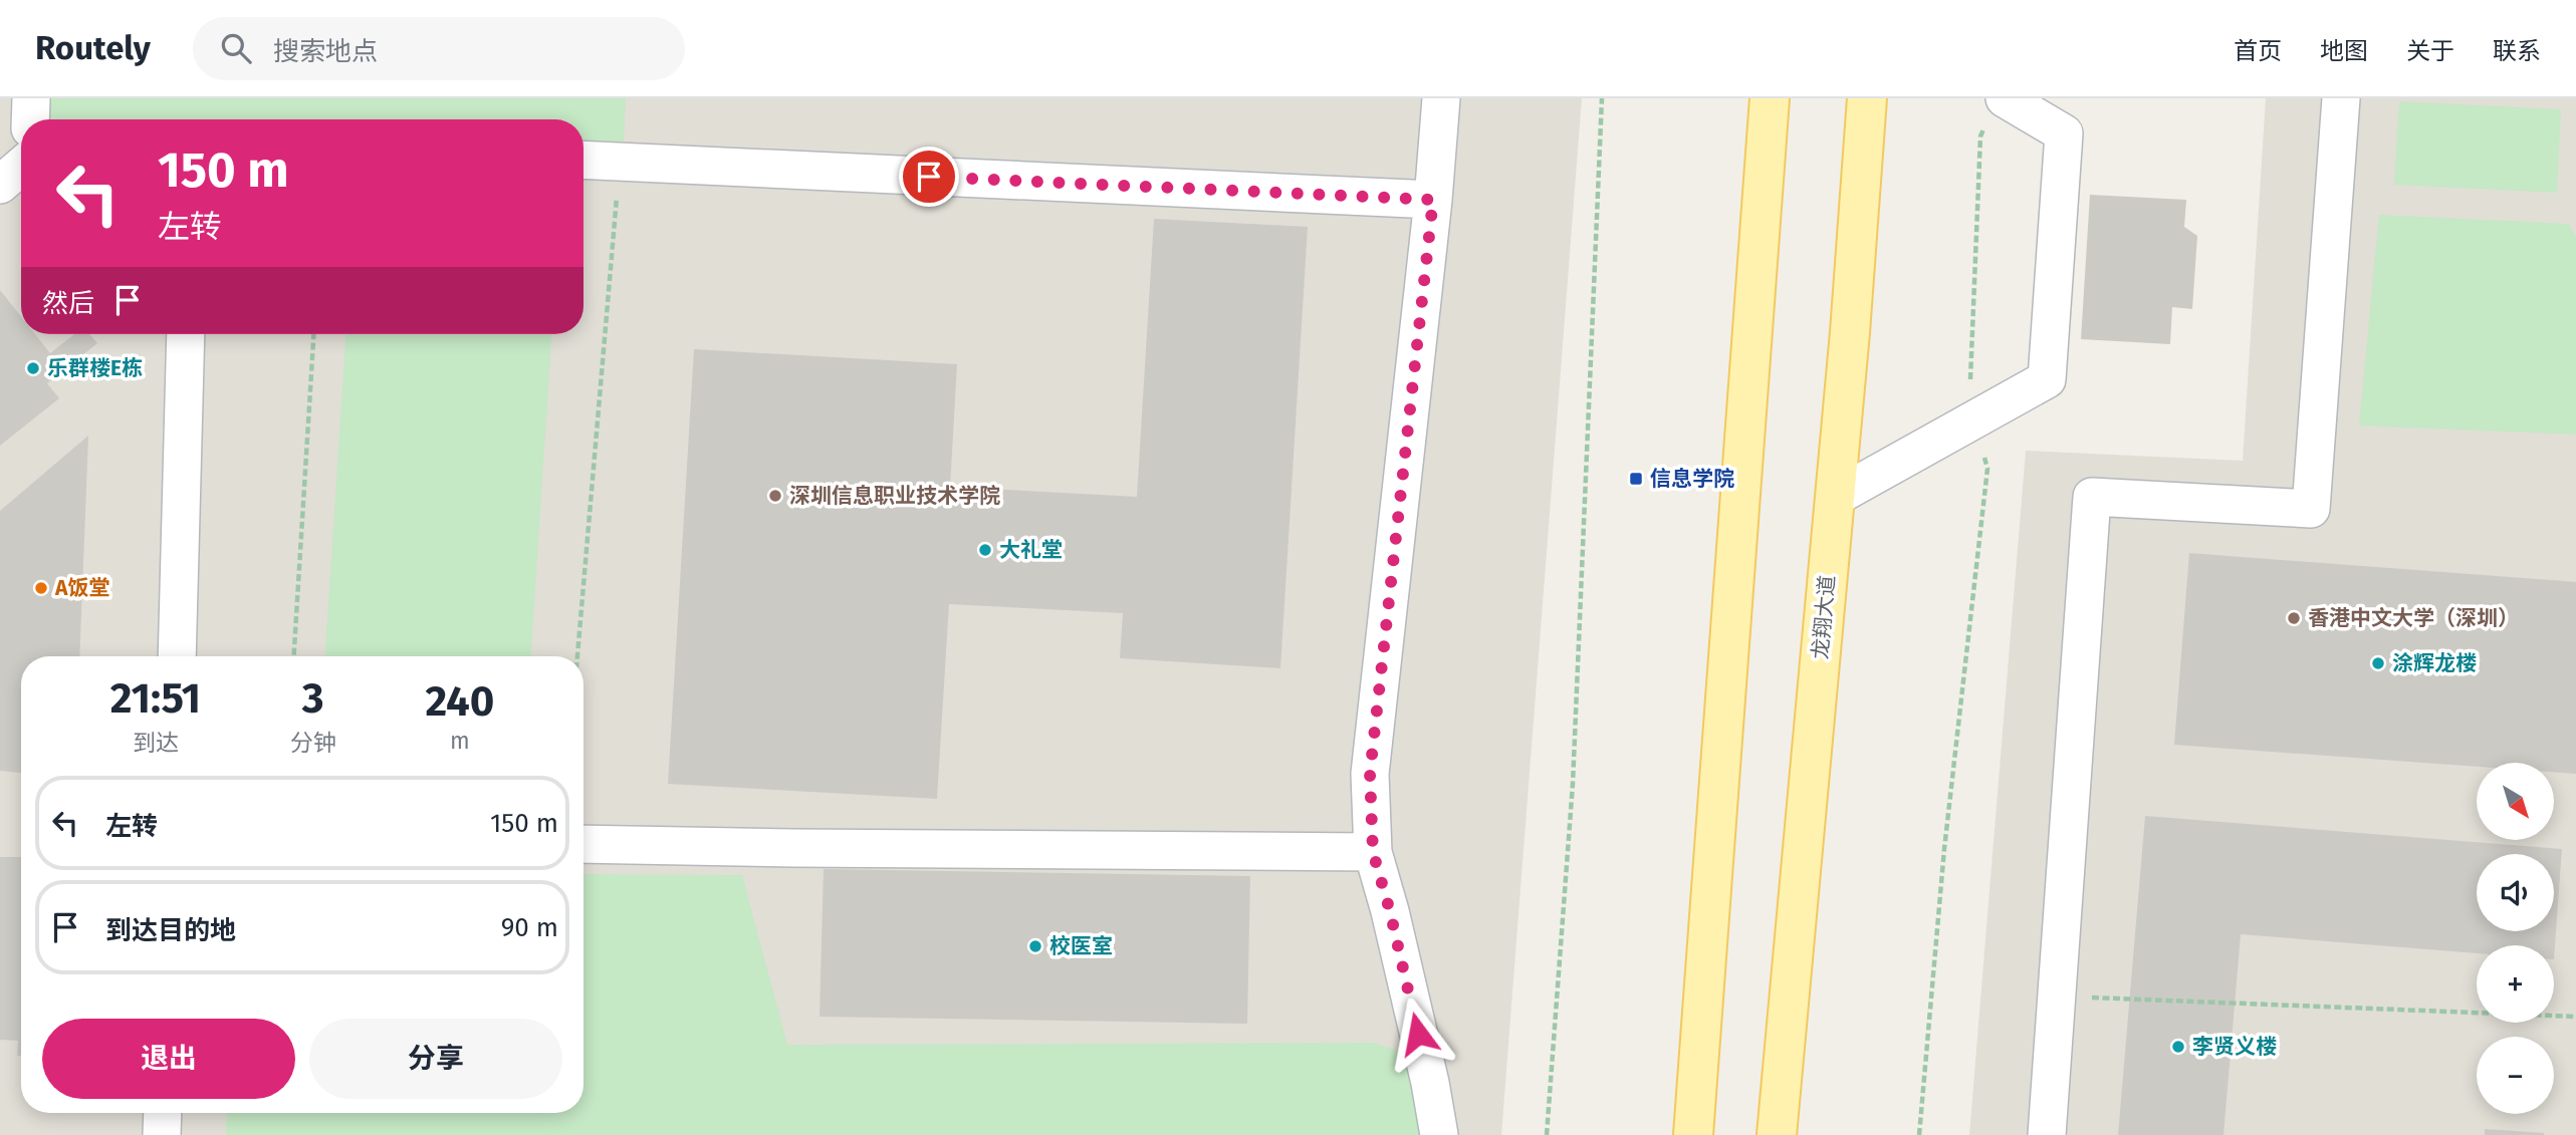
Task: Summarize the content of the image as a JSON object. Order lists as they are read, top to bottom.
{
  "streets": {
    "main road": ["龙翔大道"]
  },
  "places": {
    "other": [
      "乐群楼E栋",
      "深圳信息职业技术学院",
      "大礼堂",
      "A饭堂",
      "香港中文大学（深圳）",
      "涂辉龙楼",
      "校医室",
      "李贤义楼"
    ],
    "transit": ["信息学院"]
  },
  "north": "bottom right",
  "page": {
    "header": "Routely",
    "search": "搜索地点",
    "nav": [
      "首页",
      "地图",
      "关于",
      "联系"
    ],
    "turn": ["150 m", "左转"],
    "then": "然后",
    "eta": [
      "21:51",
      "到达",
      "3",
      "分钟",
      "240",
      "m"
    ],
    "map_buttons": ["+", "−"],
    "list": [
      {
        "name": "左转",
        "value": "150 m"
      },
      {
        "name": "到达目的地",
        "value": "90 m"
      }
    ],
    "buttons": ["退出", "分享"]
  }
}
